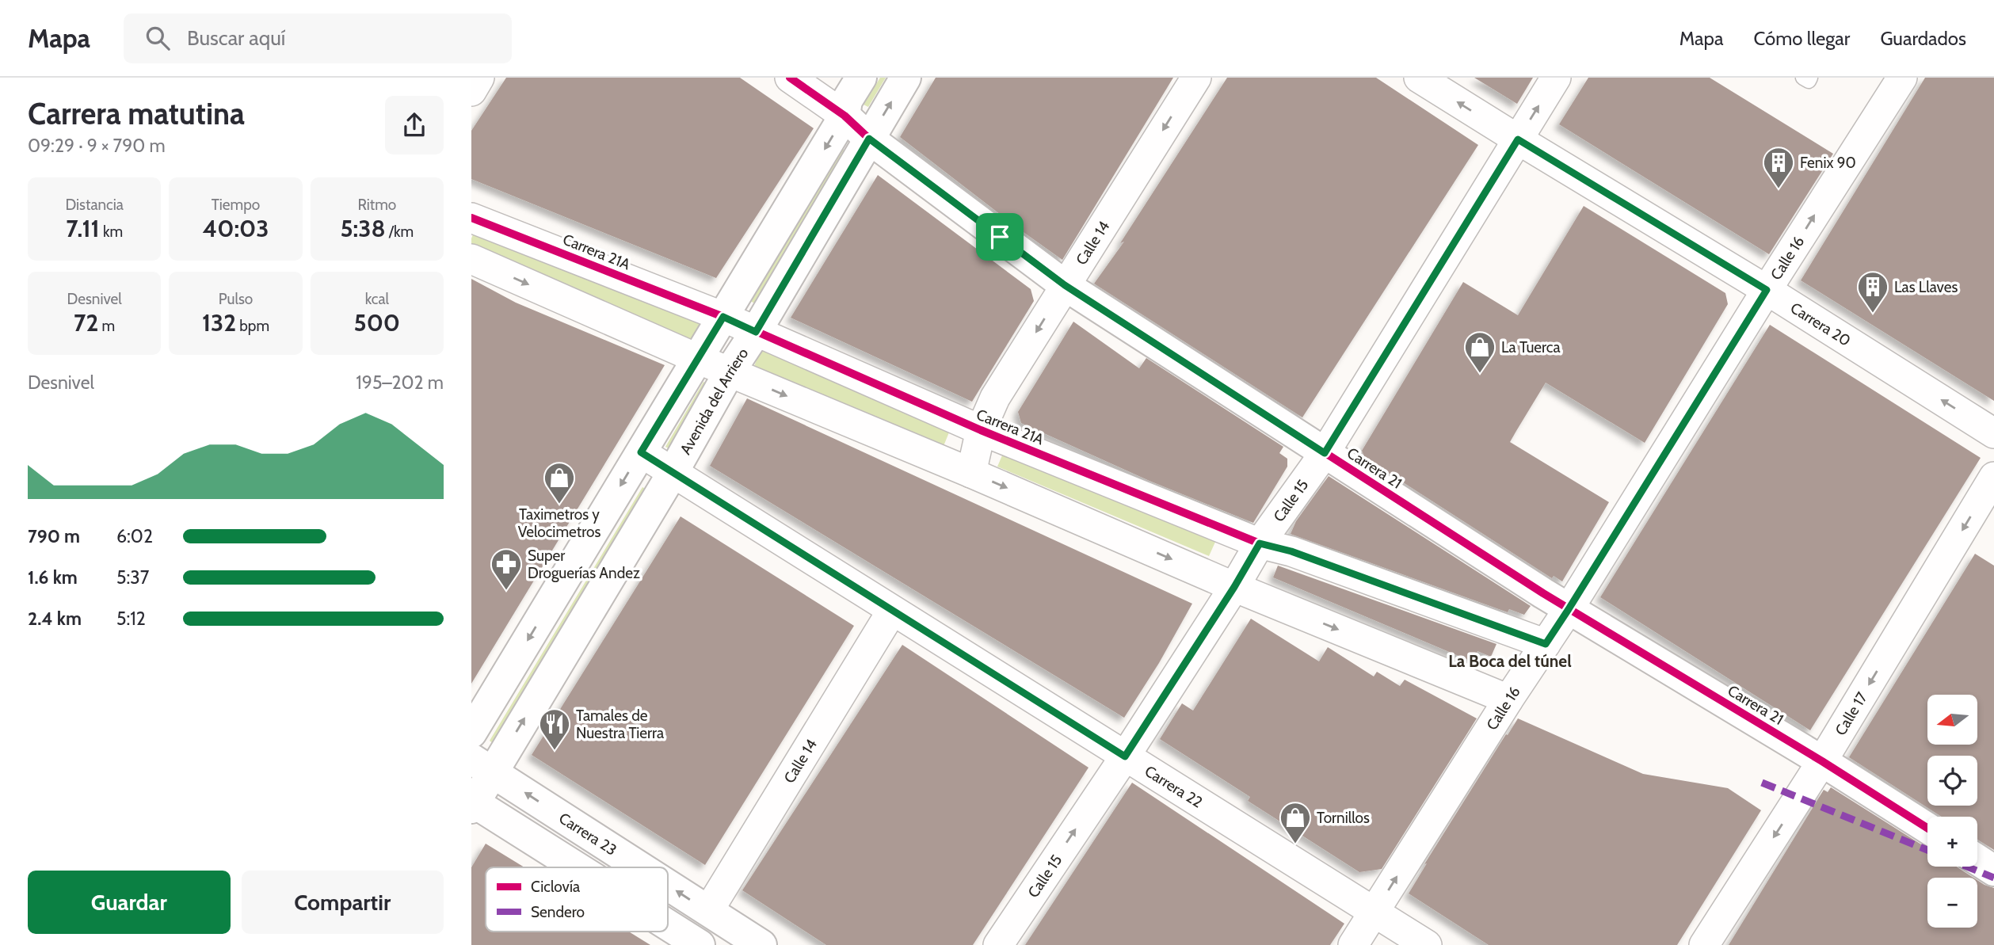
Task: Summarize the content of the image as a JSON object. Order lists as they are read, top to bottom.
{
  "streets": {
    "street": [
      "Calle 14",
      "Carrera 21A",
      "Calle 16",
      "Carrera 20",
      "Avenida del Arriero",
      "Carrera 21",
      "Calle 15",
      "Calle 17",
      "Carrera 22",
      "Carrera 23"
    ]
  },
  "crossings": [
    ["Calle 14", "Carrera 21A"],
    ["Calle 14", "Carrera 21"],
    ["Calle 14", "Carrera 22"],
    ["Calle 14", "Carrera 23"],
    ["Carrera 21A", "Calle 16"],
    ["Carrera 21A", "Avenida del Arriero"],
    ["Carrera 21A", "Calle 15"],
    ["Calle 16", "Carrera 20"],
    ["Calle 16", "Carrera 21"],
    ["Calle 16", "Carrera 22"],
    ["Carrera 20", "Calle 15"],
    ["Avenida del Arriero", "Carrera 21"],
    ["Avenida del Arriero", "Carrera 22"],
    ["Avenida del Arriero", "Carrera 23"],
    ["Carrera 21", "Calle 15"],
    ["Carrera 21", "Calle 17"],
    ["Calle 15", "Carrera 22"]
  ],
  "one_way": [
    "Calle 14",
    "Calle 16",
    "Carrera 20",
    "Calle 17"
  ],
  "districts": ["La Boca del túnel"],
  "places": {
    "building": ["Fenix 90", "Las Llaves"],
    "shop": ["La Tuerca", "Taximetros y Velocimetros", "Tornillos"],
    "pharmacy": ["Super Droguerías Andez"],
    "restaurant": ["Tamales de Nuestra Tierra"]
  },
  "legend": ["Ciclovía", "Sendero"],
  "north": "left",
  "page": {
    "header": "Mapa",
    "search": "Buscar aquí",
    "nav": ["Mapa", "Cómo llegar", "Guardados"],
    "heading": ["Carrera matutina", "09:29 · 9 × 790 m"],
    "stats": [
      ["Distancia", "7.11 km"],
      ["Tiempo", "40:03"],
      ["Ritmo", "5:38 /km"],
      ["Desnivel", "72 m"],
      ["Pulso", "132 bpm"],
      ["kcal", "500"]
    ],
    "chart": ["Desnivel", "195–202 m"],
    "list": [
      {
        "name": "790 m",
        "note": "6:02"
      },
      {
        "name": "1.6 km",
        "note": "5:37"
      },
      {
        "name": "2.4 km",
        "note": "5:12"
      }
    ],
    "map_buttons": ["+", "−"],
    "buttons": ["Guardar", "Compartir"]
  }
}
